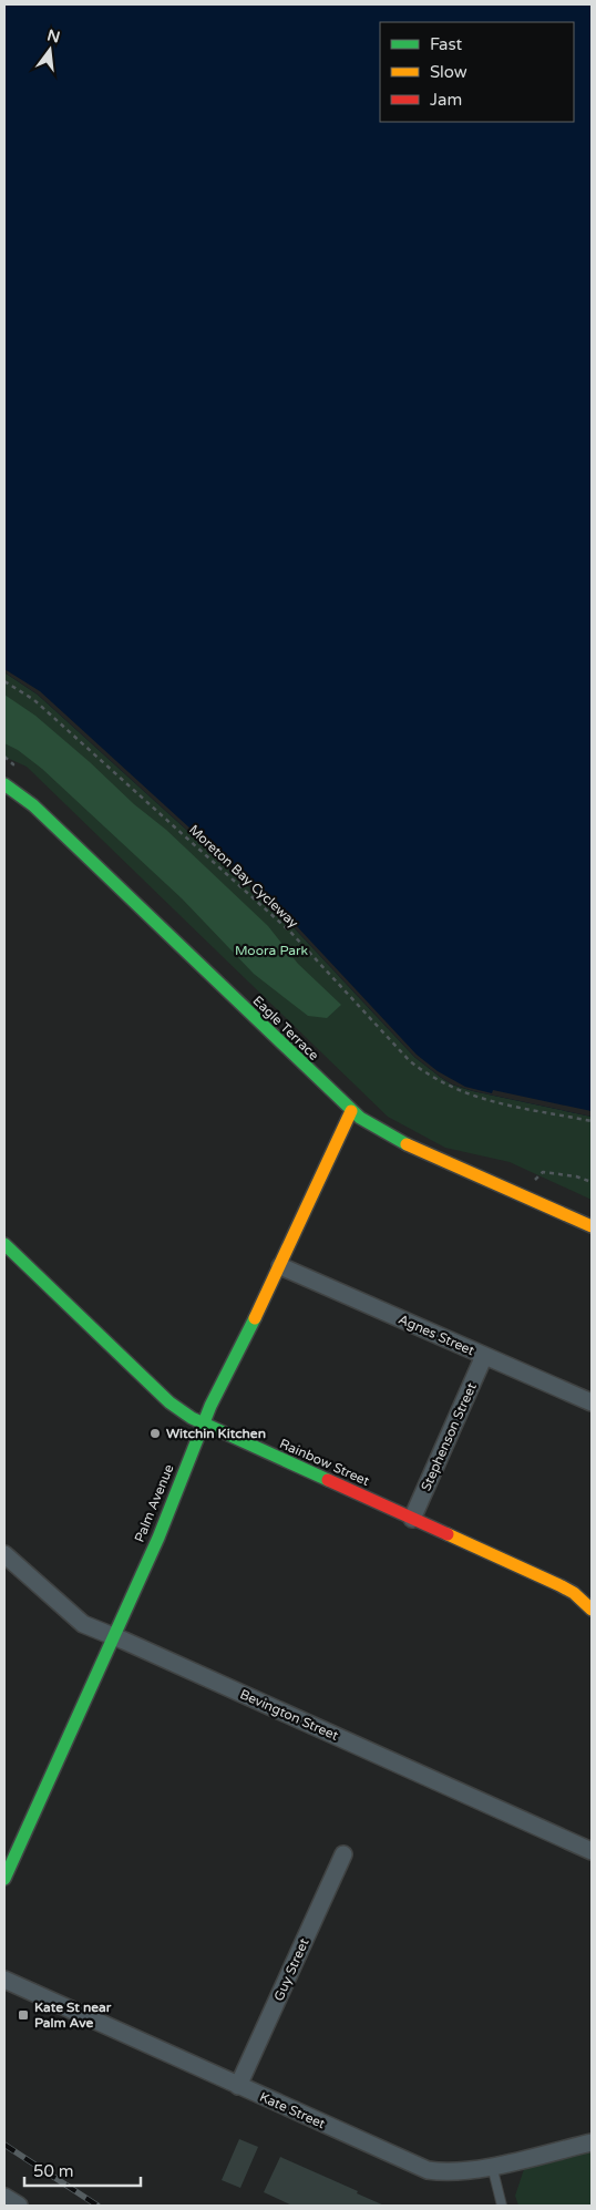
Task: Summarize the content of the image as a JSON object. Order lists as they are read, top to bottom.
{
  "streets": {
    "street": [
      "Eagle Terrace",
      "Agnes Street",
      "Stephenson Street",
      "Rainbow Street",
      "Palm Avenue",
      "Bevington Street",
      "Guy Street",
      "Kate Street"
    ],
    "path": ["Moreton Bay Cycleway"]
  },
  "crossings": [
    ["Eagle Terrace", "Palm Avenue"],
    ["Agnes Street", "Stephenson Street"],
    ["Agnes Street", "Palm Avenue"],
    ["Stephenson Street", "Rainbow Street"],
    ["Rainbow Street", "Palm Avenue"],
    ["Palm Avenue", "Bevington Street"],
    ["Guy Street", "Kate Street"]
  ],
  "parks": ["Moora Park"],
  "places": {
    "other": ["Witchin Kitchen"],
    "transit": ["Kate St near Palm Ave"]
  },
  "legend": ["Fast", "Slow", "Jam"],
  "scale_bar": "50 m",
  "north": "top"
}
